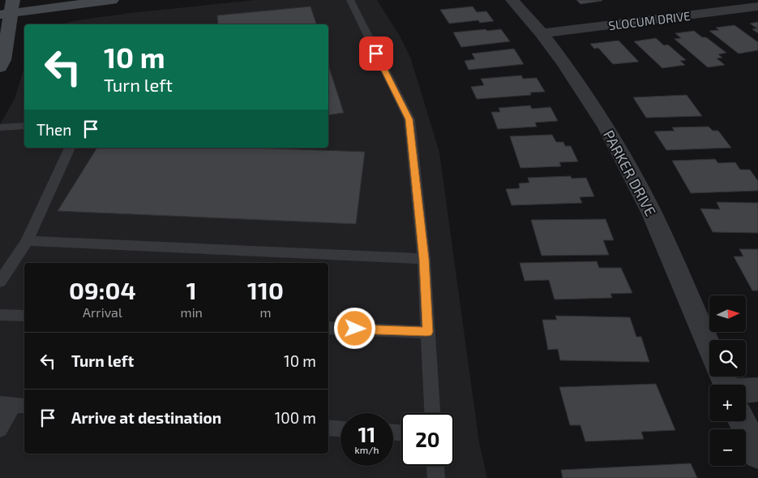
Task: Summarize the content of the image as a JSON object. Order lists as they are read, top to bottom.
{
  "streets": {
    "street": ["SLOCUM DRIVE", "PARKER DRIVE"]
  },
  "crossings": [
    ["SLOCUM DRIVE", "PARKER DRIVE"]
  ],
  "north": "right",
  "page": {
    "turn": ["10 m", "Turn left"],
    "then": "Then",
    "eta": [
      "09:04",
      "Arrival",
      "1",
      "min",
      "110",
      "m"
    ],
    "map_buttons": ["+", "−"],
    "list": [
      {
        "name": "Turn left",
        "value": "10 m"
      },
      {
        "name": "Arrive at destination",
        "value": "100 m"
      }
    ],
    "speed": "11 km/h",
    "limit": "20"
  }
}
